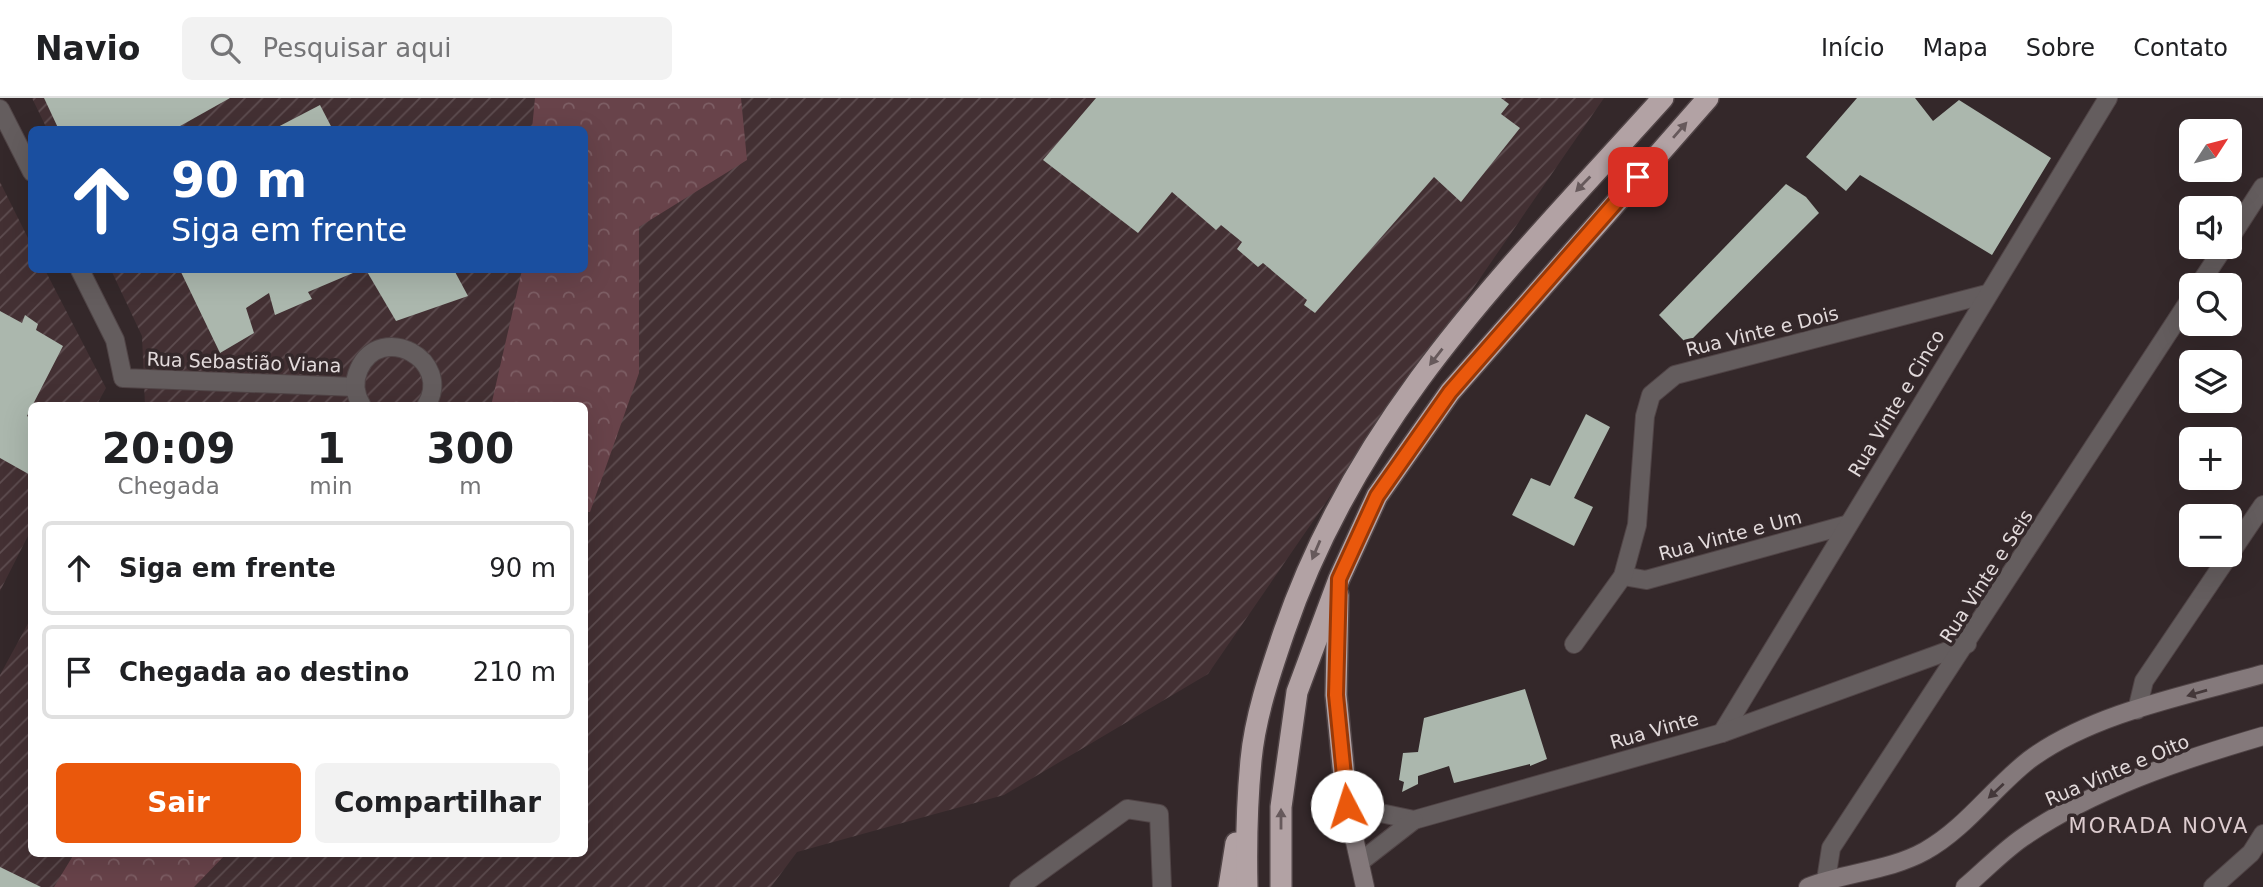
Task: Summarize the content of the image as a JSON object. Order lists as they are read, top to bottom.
{
  "streets": {
    "main road": ["Rua Vinte e Oito"],
    "street": [
      "Rua Vinte e Dois",
      "Rua Sebastião Viana",
      "Rua Vinte e Cinco",
      "Rua Vinte e Um",
      "Rua Vinte e Seis",
      "Rua Vinte"
    ]
  },
  "crossings": [
    ["Rua Vinte e Dois", "Rua Vinte e Cinco"],
    ["Rua Vinte e Dois", "Rua Vinte e Um"],
    ["Rua Vinte e Cinco", "Rua Vinte e Um"],
    ["Rua Vinte e Cinco", "Rua Vinte"],
    ["Rua Vinte e Seis", "Rua Vinte"]
  ],
  "districts": ["MORADA NOVA"],
  "north": "top right",
  "page": {
    "header": "Navio",
    "search": "Pesquisar aqui",
    "nav": [
      "Início",
      "Mapa",
      "Sobre",
      "Contato"
    ],
    "map_buttons": ["+", "−"],
    "turn": ["90 m", "Siga em frente"],
    "eta": [
      "20:09",
      "Chegada",
      "1",
      "min",
      "300",
      "m"
    ],
    "list": [
      {
        "name": "Siga em frente",
        "value": "90 m"
      },
      {
        "name": "Chegada ao destino",
        "value": "210 m"
      }
    ],
    "buttons": ["Sair", "Compartilhar"]
  }
}
